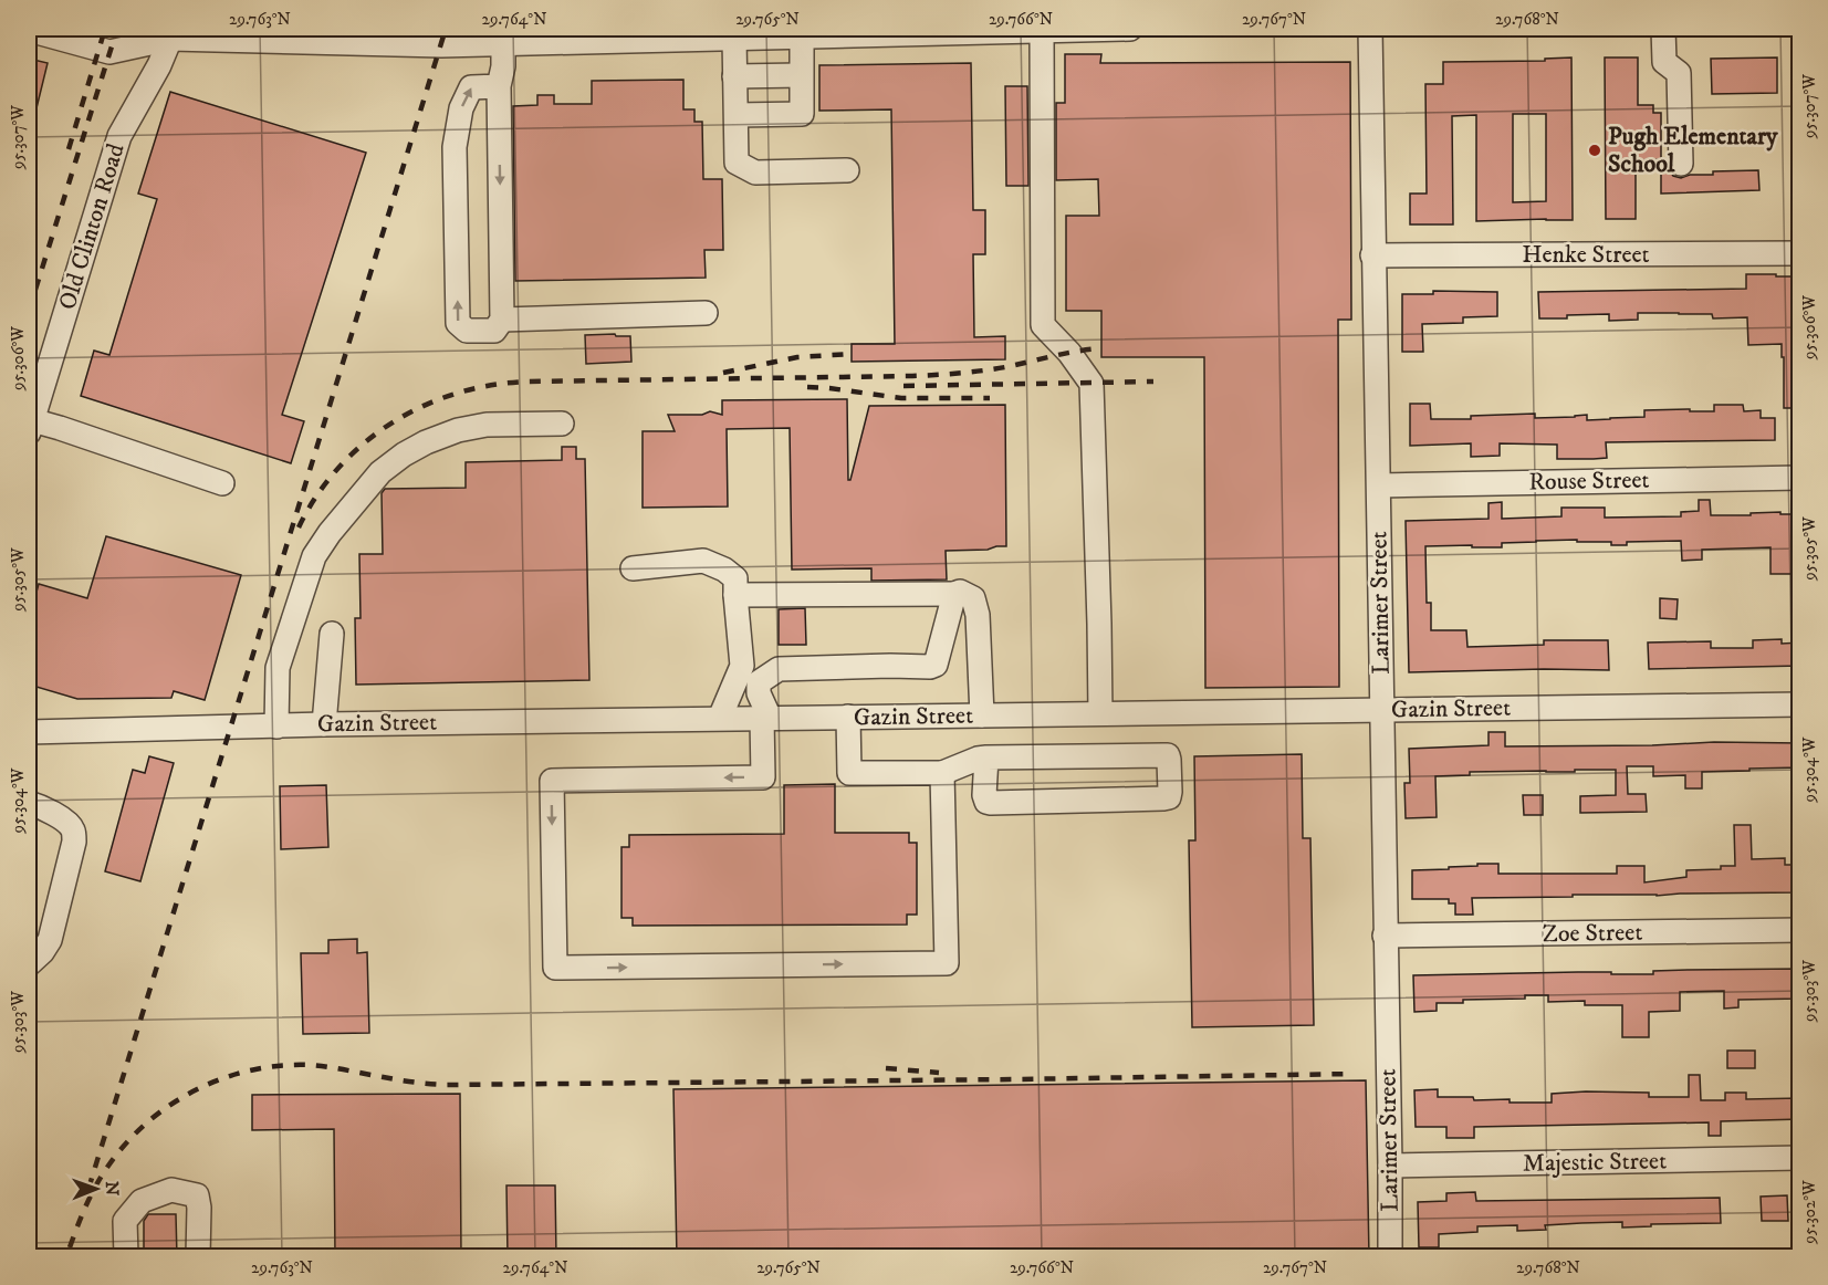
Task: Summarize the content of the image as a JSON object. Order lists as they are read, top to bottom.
{
  "streets": {
    "street": [
      "Old Clinton Road",
      "Henke Street",
      "Rouse Street",
      "Larimer Street",
      "Gazin Street",
      "Zoe Street",
      "Majestic Street"
    ]
  },
  "crossings": [
    ["Henke Street", "Larimer Street"],
    ["Rouse Street", "Larimer Street"],
    ["Larimer Street", "Gazin Street"],
    ["Larimer Street", "Zoe Street"],
    ["Larimer Street", "Majestic Street"]
  ],
  "places": ["Pugh Elementary School"],
  "north": "right",
  "coordinates": [
    "29.763°N",
    "29.764°N",
    "29.765°N",
    "29.766°N",
    "29.767°N",
    "29.768°N",
    "95.307°W",
    "95.306°W",
    "95.305°W",
    "95.304°W",
    "95.303°W",
    "95.302°W"
  ]
}
